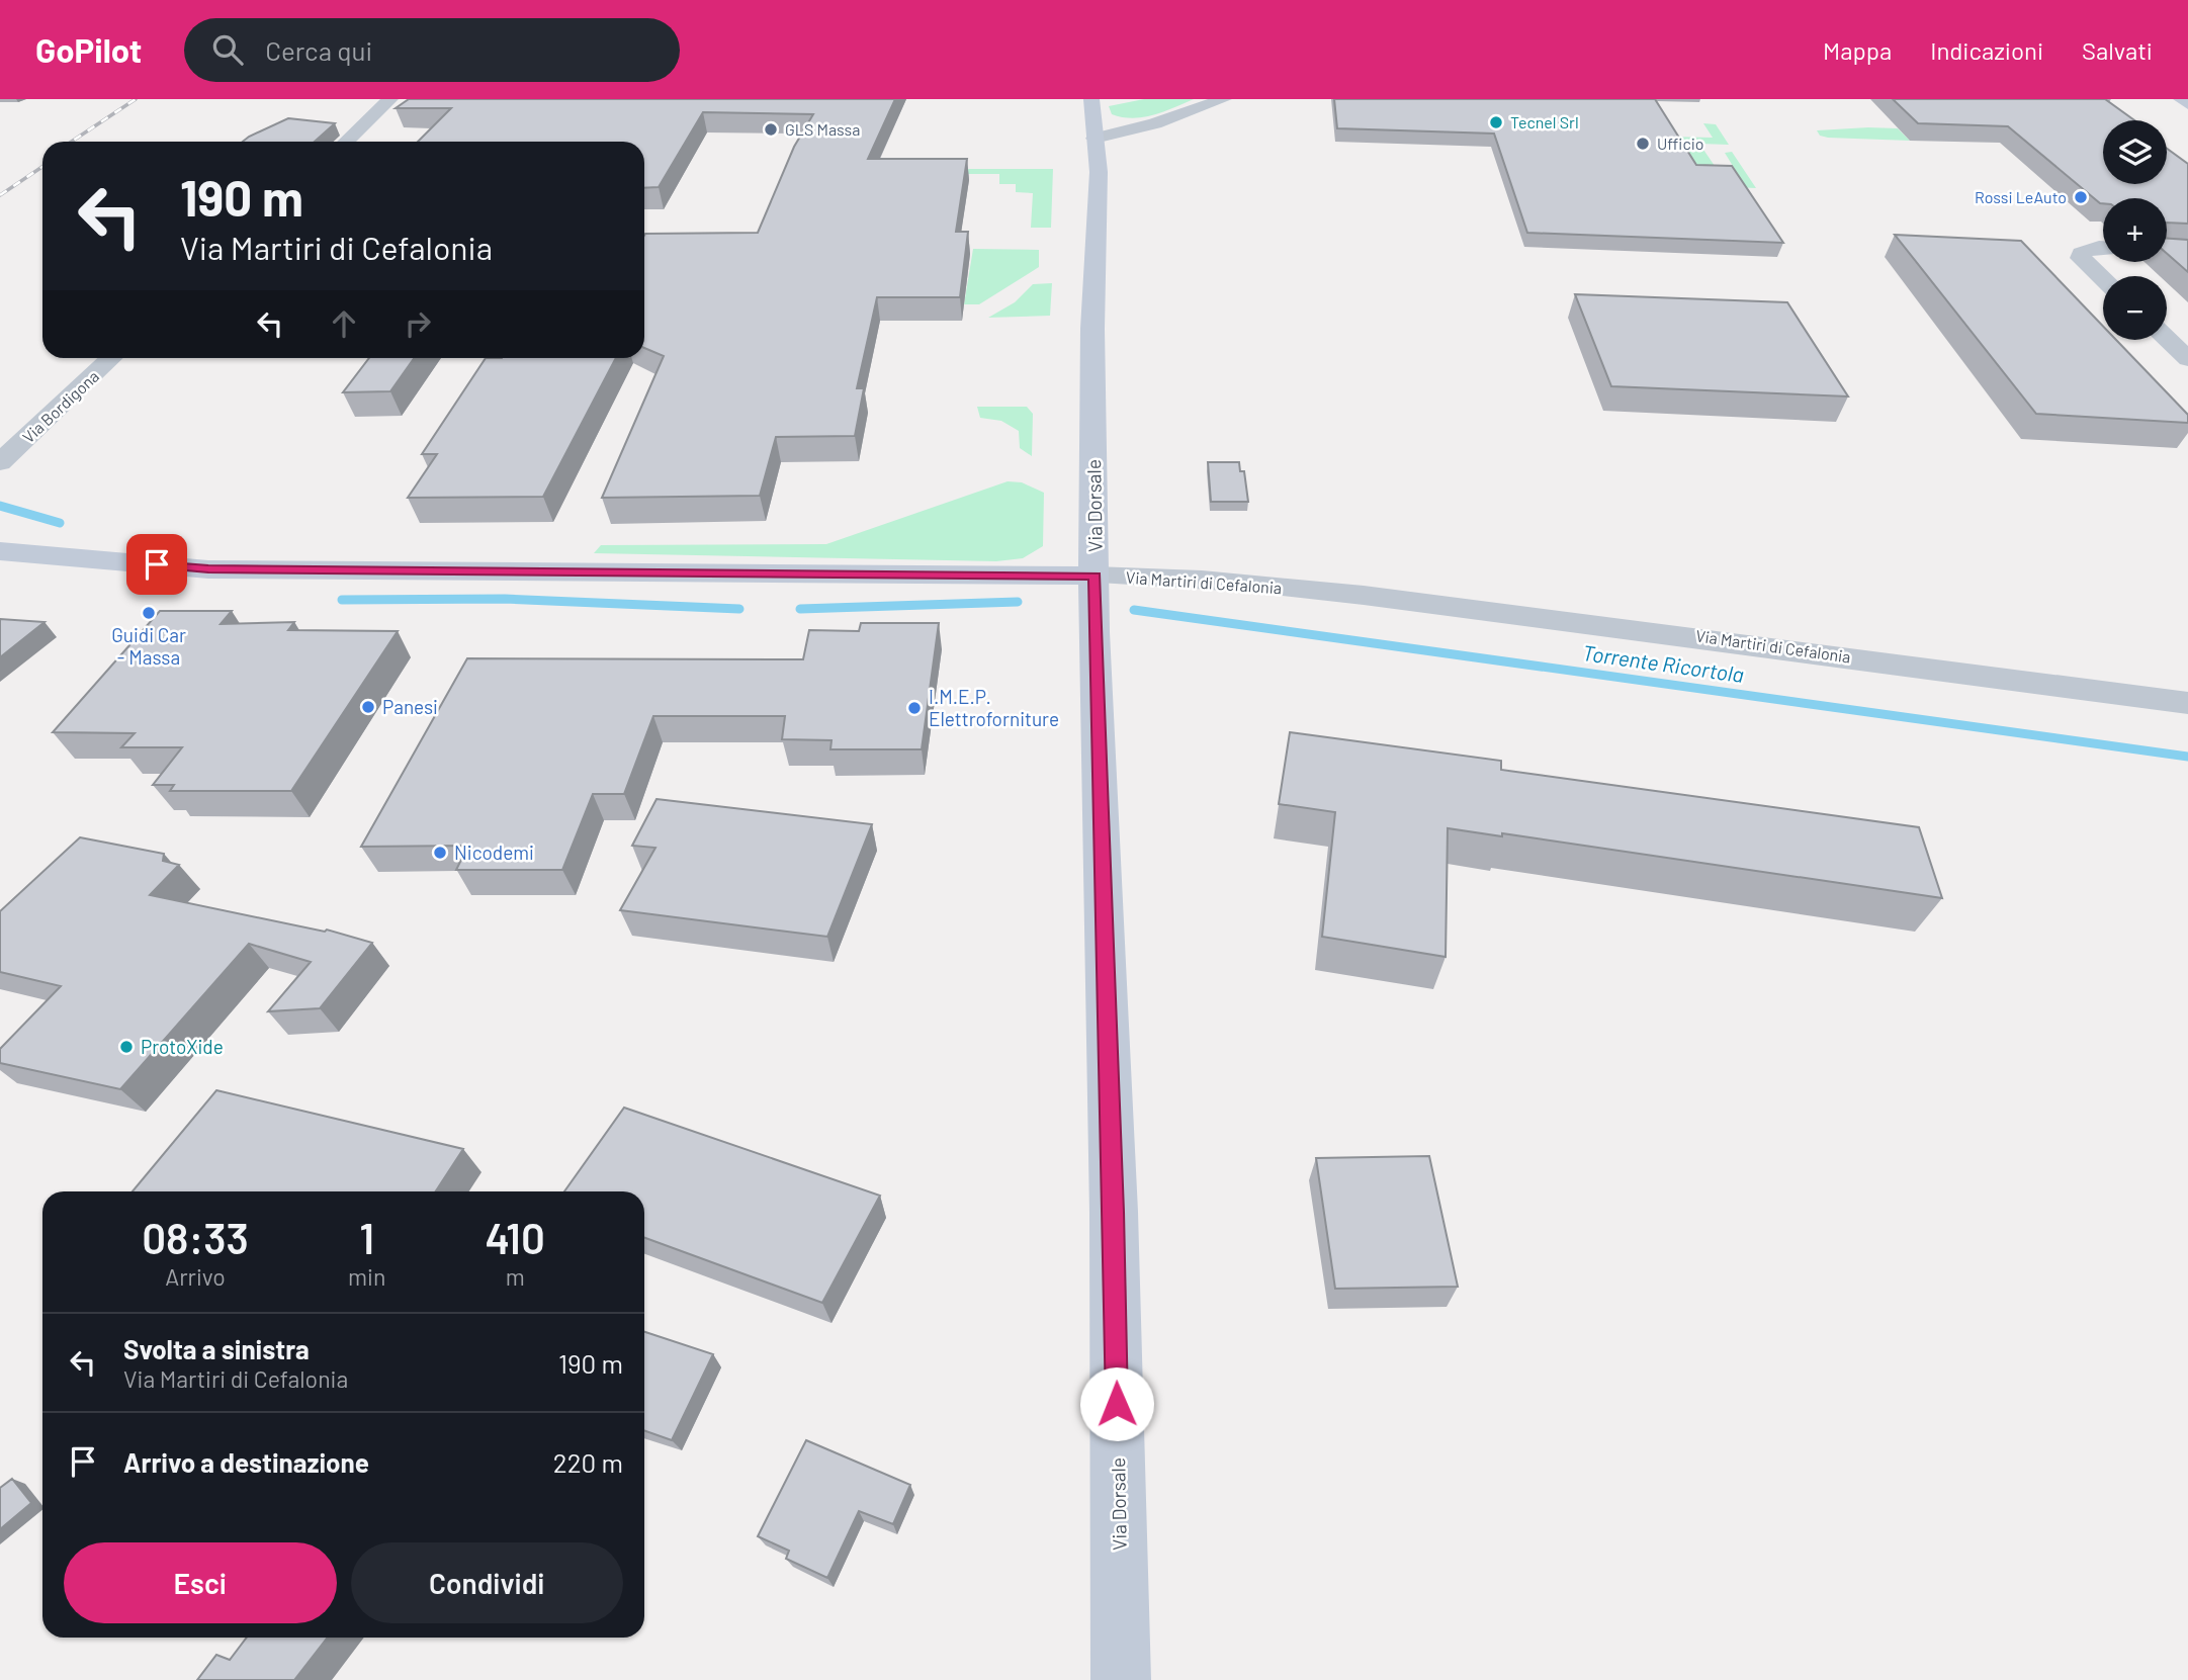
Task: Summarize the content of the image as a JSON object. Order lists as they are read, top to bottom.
{
  "streets": {
    "street": ["Via Bordigona", "Via Dorsale", "Via Martiri di Cefalonia"]
  },
  "crossings": [
    ["Via Dorsale", "Via Martiri di Cefalonia"]
  ],
  "water": ["Torrente Ricortola"],
  "places": [
    "Tecnel Srl",
    "GLS Massa",
    "Ufficio",
    "Rossi LeAuto",
    "Guidi Car - Massa",
    "Panesi",
    "I.M.E.P. Elettroforniture",
    "Nicodemi",
    "ProtoXide"
  ],
  "page": {
    "header": "GoPilot",
    "search": "Cerca qui",
    "nav": ["Mappa", "Indicazioni", "Salvati"],
    "map_buttons": ["+", "−"],
    "turn": ["190 m", "Via Martiri di Cefalonia"],
    "eta": [
      "08:33",
      "Arrivo",
      "1",
      "min",
      "410",
      "m"
    ],
    "list": [
      {
        "name": "Svolta a sinistra",
        "note": "Via Martiri di Cefalonia",
        "value": "190 m"
      },
      {
        "name": "Arrivo a destinazione",
        "value": "220 m"
      }
    ],
    "buttons": ["Esci", "Condividi"]
  }
}
